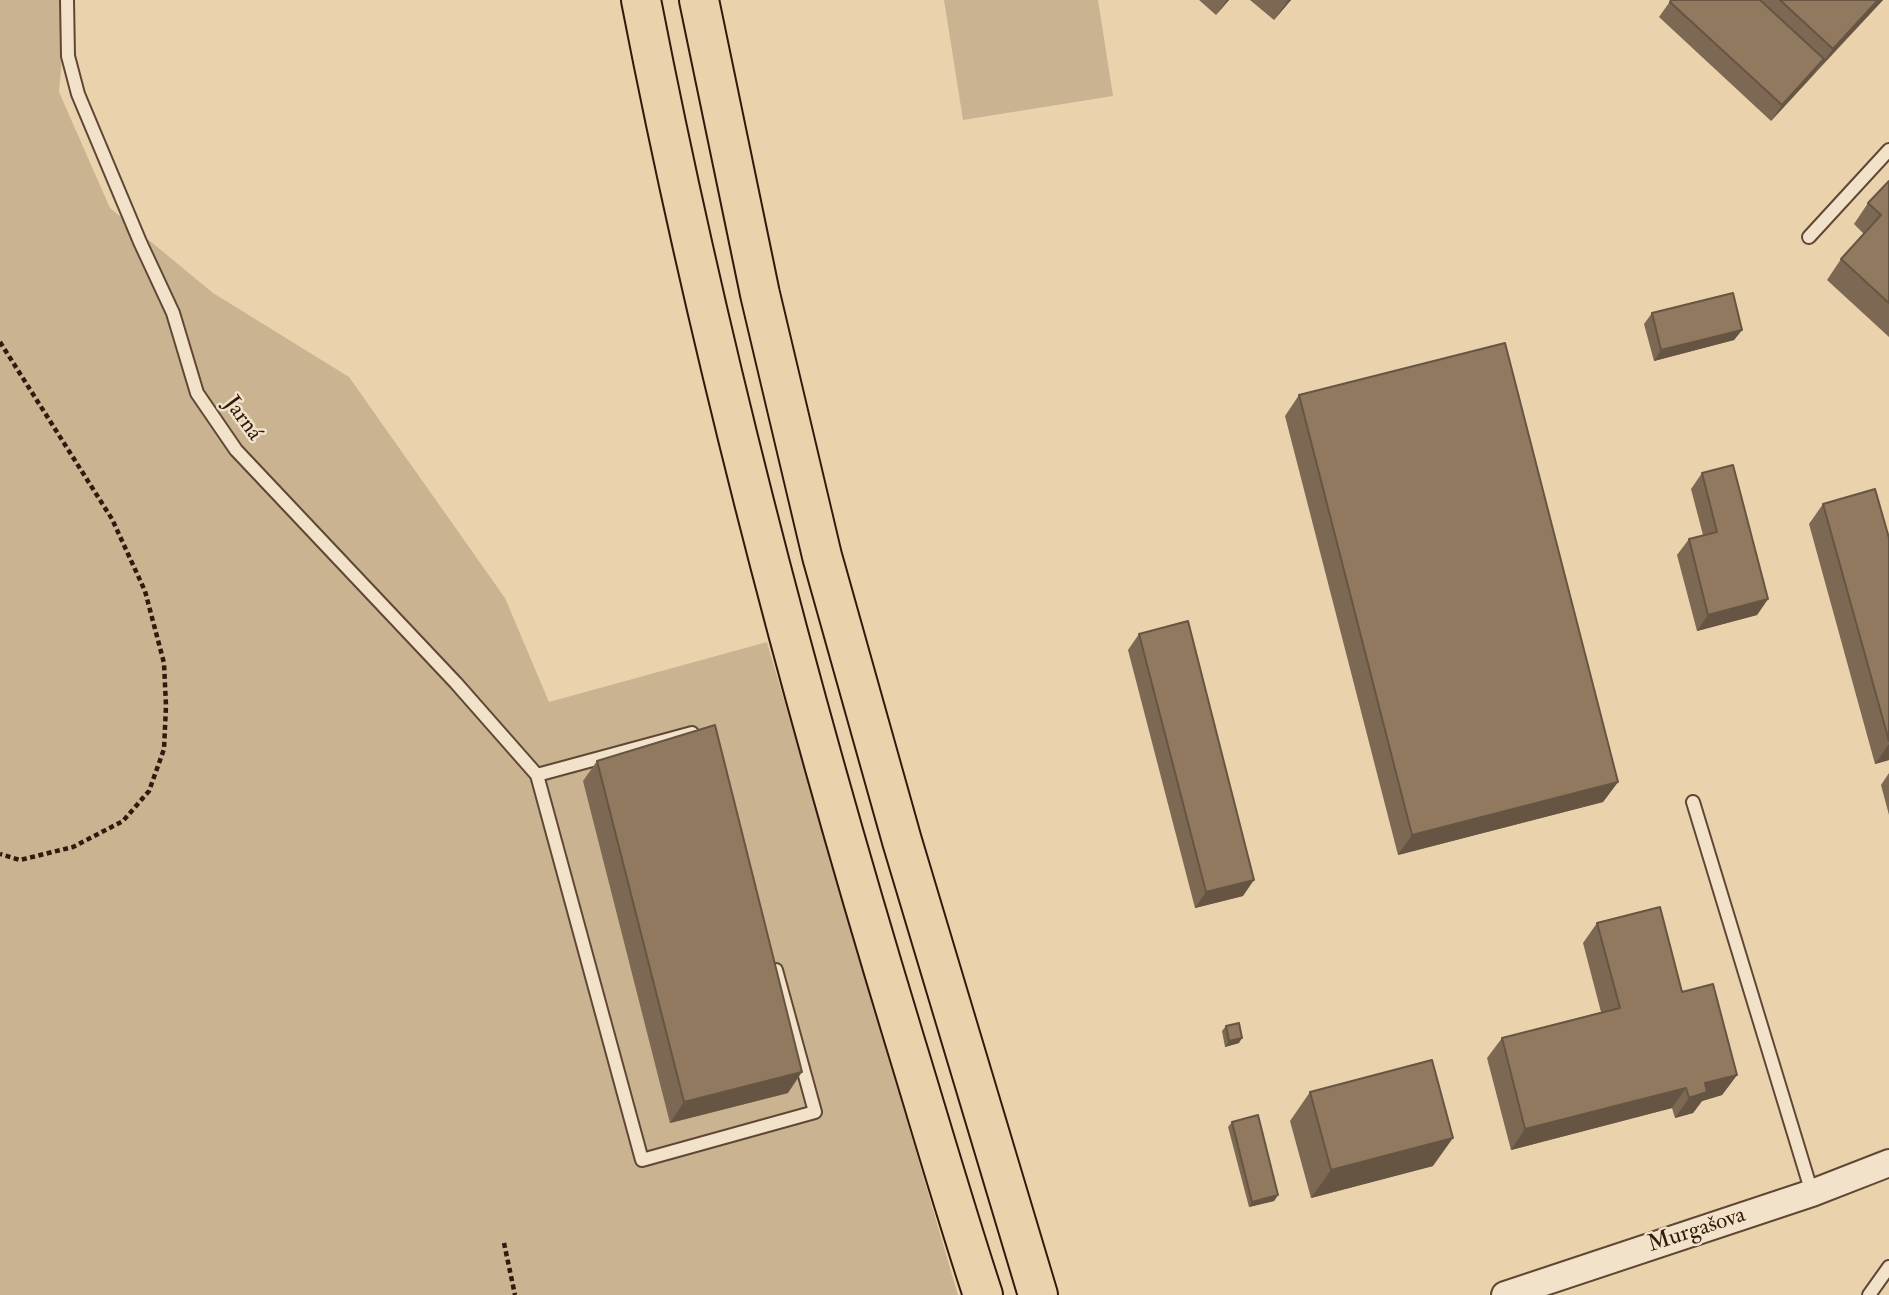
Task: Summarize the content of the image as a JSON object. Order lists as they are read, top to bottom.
{
  "streets": {
    "street": ["Murgašova"],
    "lane": ["Jarná"]
  }
}
